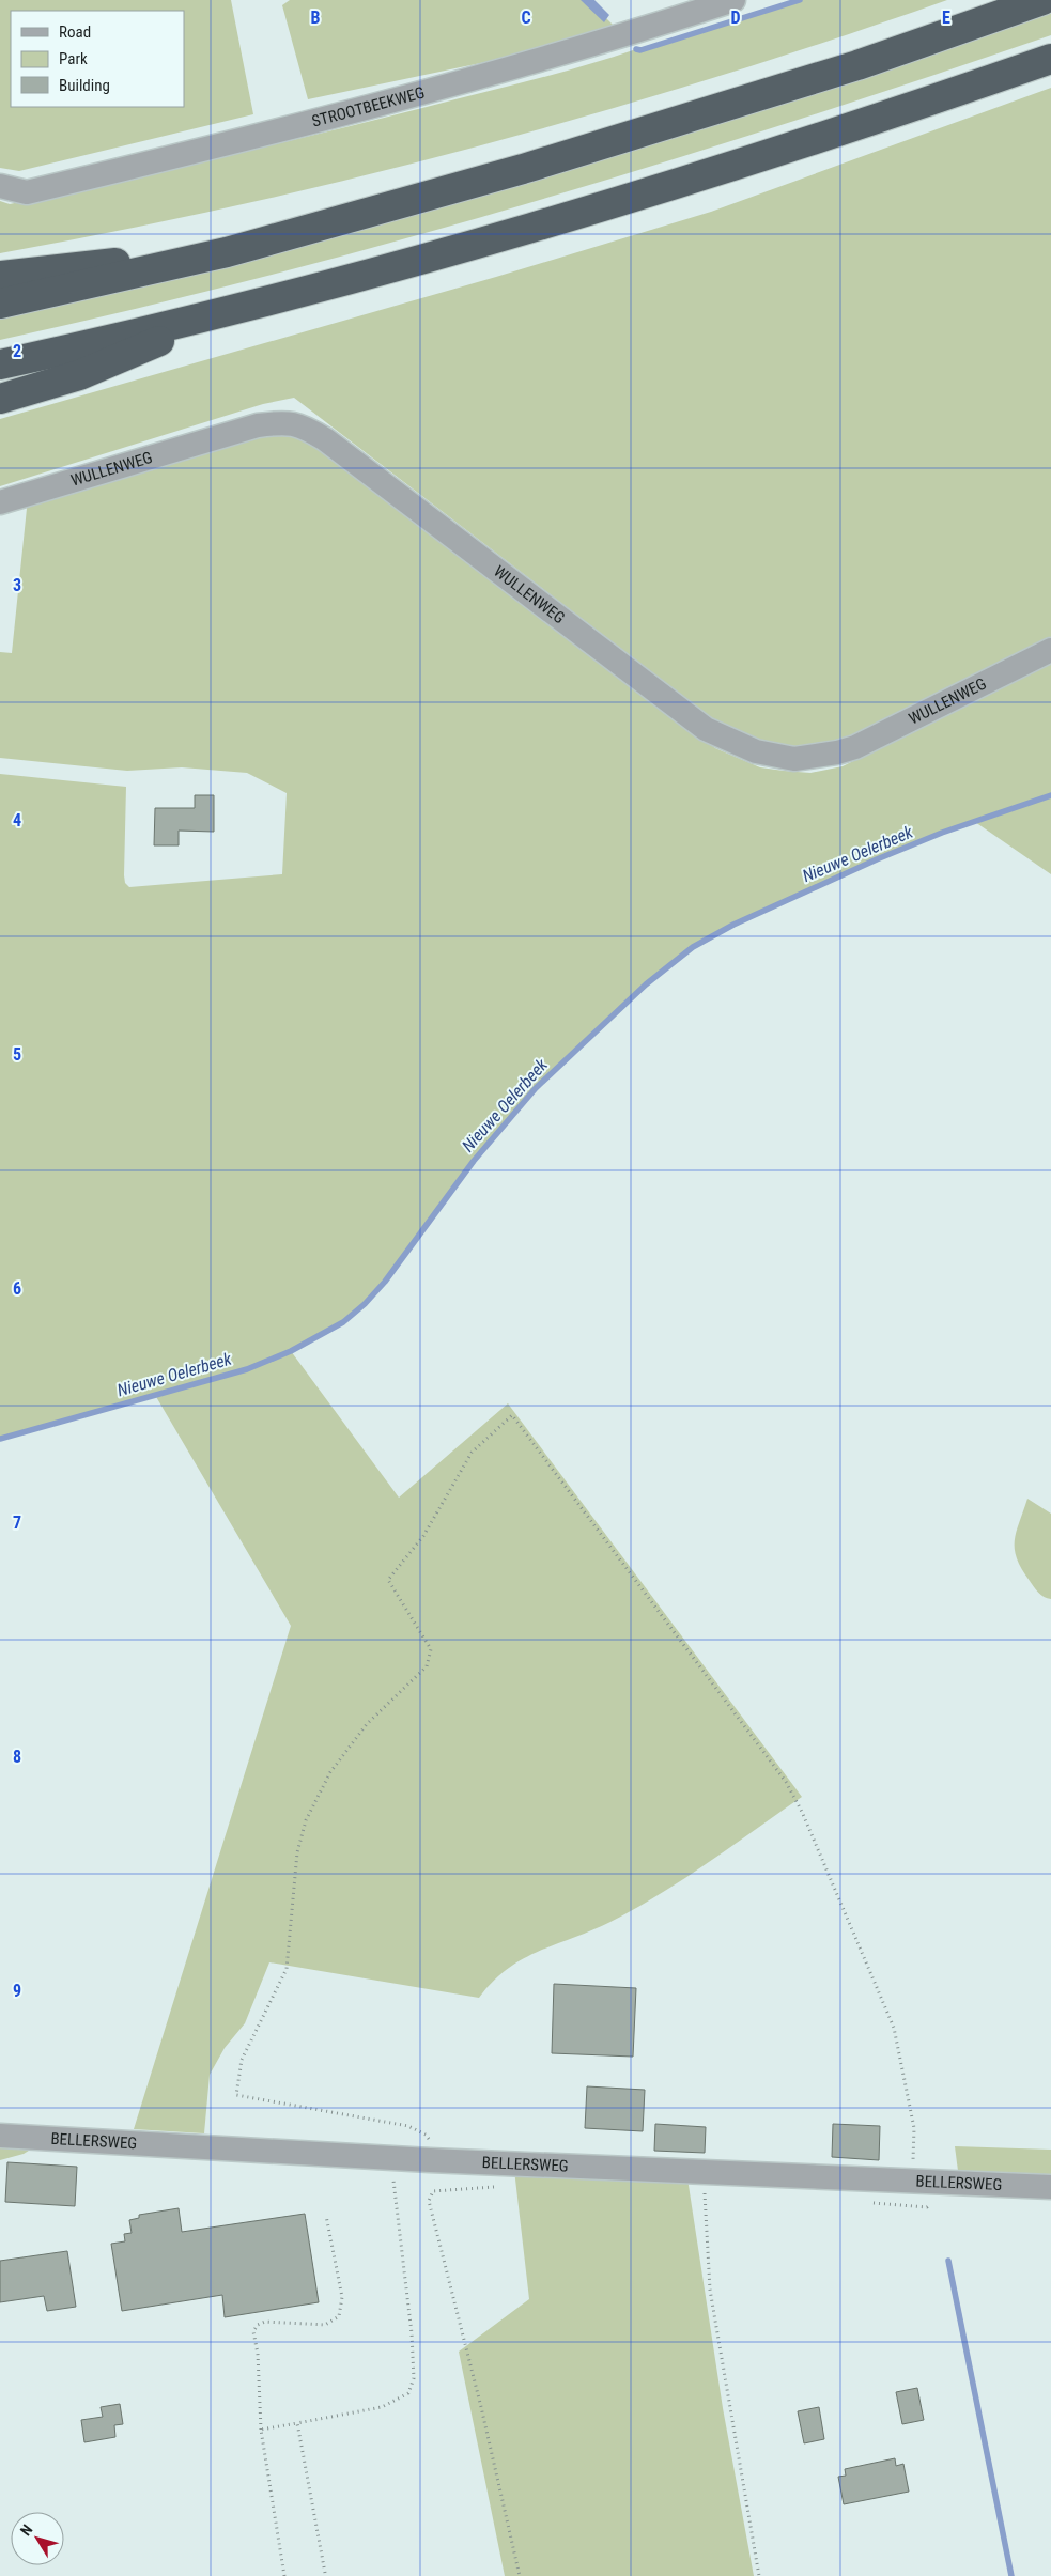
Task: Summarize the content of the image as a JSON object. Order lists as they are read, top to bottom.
{
  "streets": {
    "street": ["STROOTBEEKWEG", "WULLENWEG", "BELLERSWEG"]
  },
  "water": ["Nieuwe Oelerbeek"],
  "legend": ["Road", "Park", "Building"],
  "north": "top left",
  "grid": {
    "columns": [
      "B",
      "C",
      "D",
      "E"
    ],
    "rows": [
      "2",
      "3",
      "4",
      "5",
      "6",
      "7",
      "8",
      "9"
    ]
  }
}
